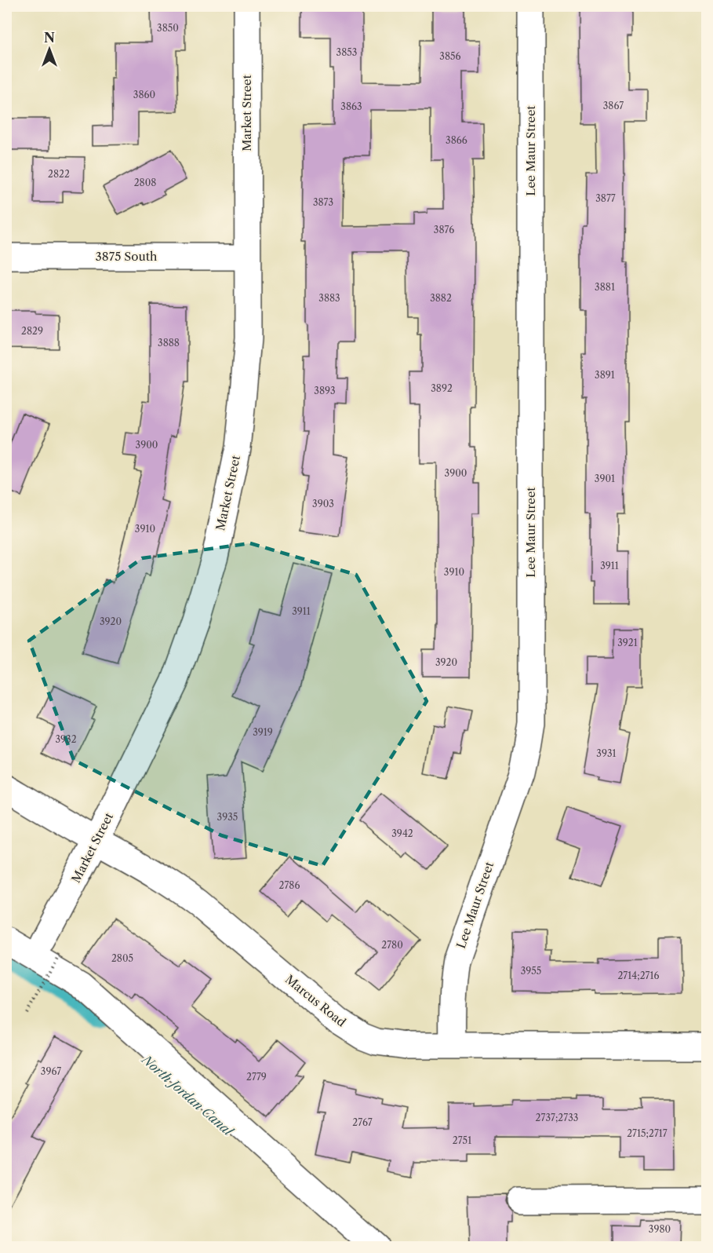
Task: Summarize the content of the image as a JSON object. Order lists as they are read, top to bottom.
{
  "streets": {
    "street": [
      "Market Street",
      "Lee Maur Street",
      "3875 South",
      "Marcus Road"
    ]
  },
  "crossings": [
    ["Market Street", "3875 South"],
    ["Market Street", "Marcus Road"],
    ["Lee Maur Street", "Marcus Road"]
  ],
  "water": ["North Jordan Canal"],
  "house_numbers": [
    "3850",
    "3853",
    "3856",
    "3860",
    "3867",
    "3863",
    "3866",
    "2822",
    "2808",
    "3877",
    "3873",
    "3876",
    "3881",
    "3883",
    "3882",
    "2829",
    "3888",
    "3891",
    "3892",
    "3893",
    "3900",
    "3900",
    "3901",
    "3903",
    "3910",
    "3911",
    "3910",
    "3911",
    "3920",
    "3921",
    "3920",
    "3919",
    "3932",
    "3931",
    "3935",
    "3942",
    "2786",
    "2780",
    "2805",
    "3955",
    "2714;2716",
    "3967",
    "2779",
    "2737;2733",
    "2767",
    "2715;2717",
    "2751",
    "3980"
  ],
  "north": "top"
}
